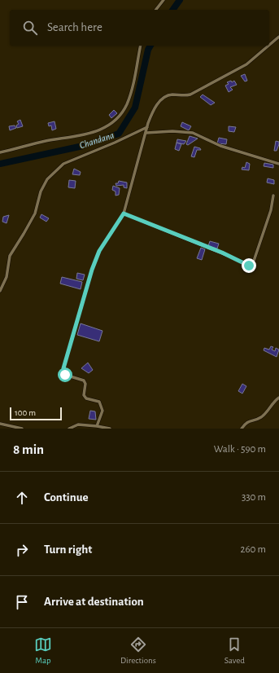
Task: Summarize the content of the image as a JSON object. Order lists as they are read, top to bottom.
{
  "water": ["Chandana"],
  "scale_bar": "100 m",
  "page": {
    "search": "Search here",
    "scale": "100 m",
    "heading": ["8 min", "Walk · 590 m"],
    "list": [
      ["Continue", "330 m"],
      ["Turn right", "260 m"],
      "Arrive at destination"
    ],
    "nav": ["Map", "Directions", "Saved"]
  }
}
